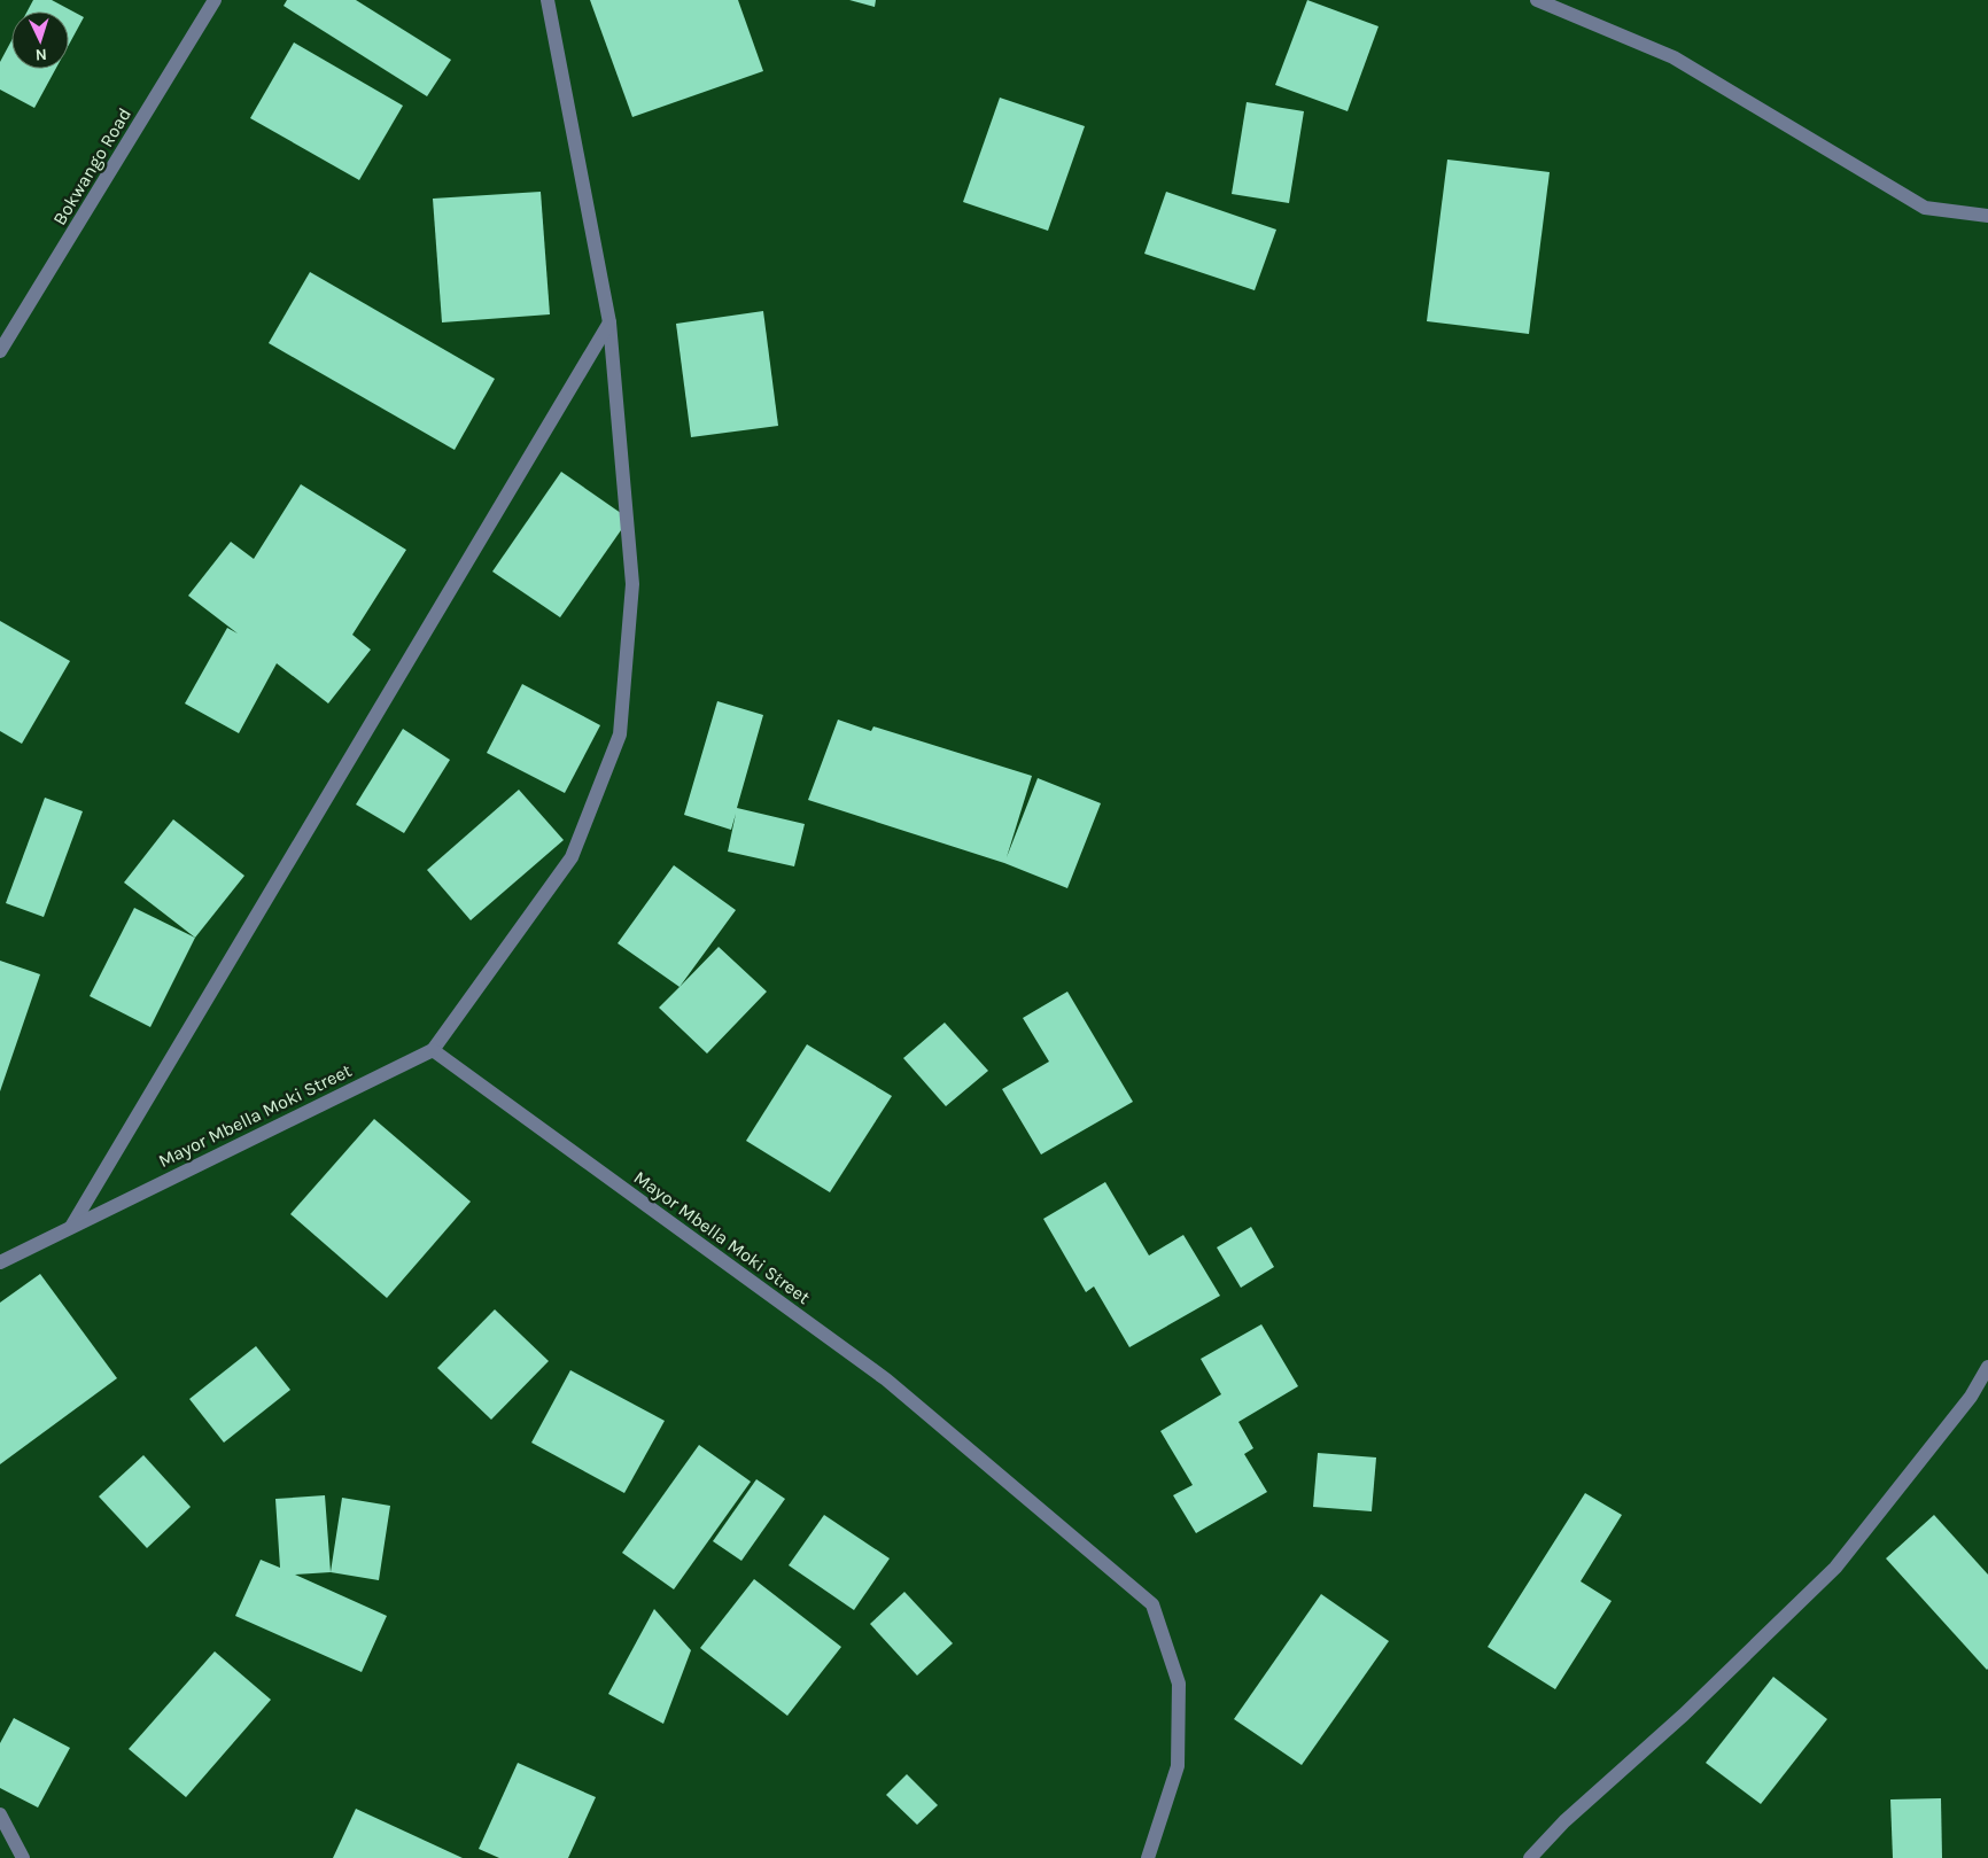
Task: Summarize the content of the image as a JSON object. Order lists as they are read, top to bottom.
{
  "streets": {
    "street": ["Bokwango Road", "Mayor Mbella Moki Street"]
  },
  "north": "bottom"
}
